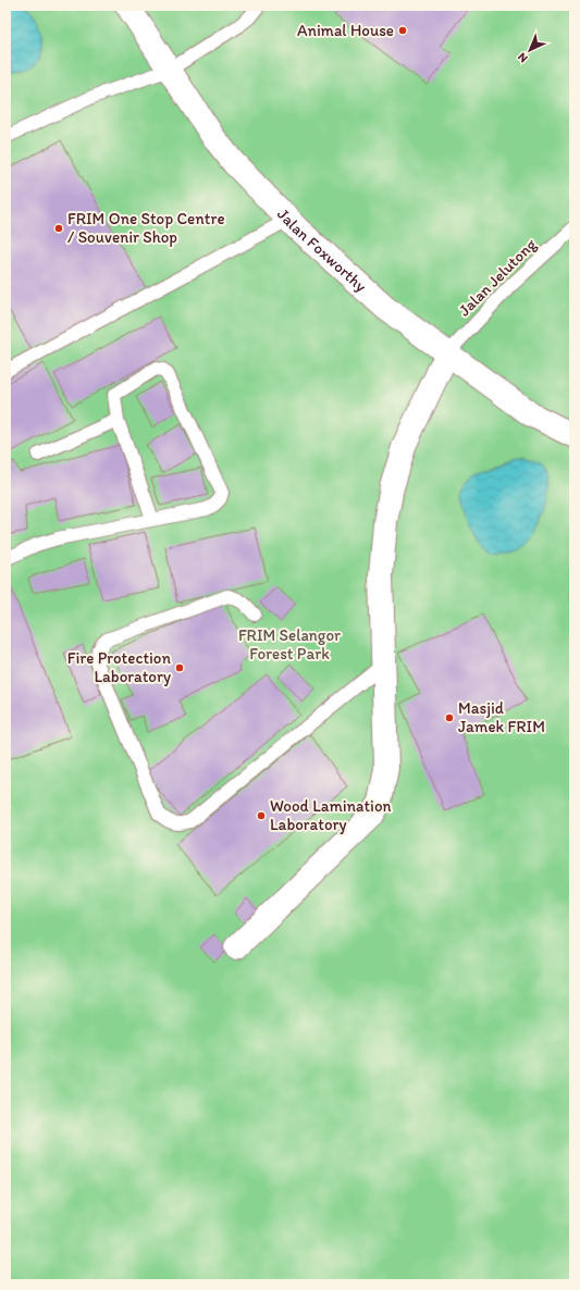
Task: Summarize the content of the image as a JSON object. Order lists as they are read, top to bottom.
{
  "streets": {
    "street": ["Jalan Foxworthy"],
    "lane": ["Jalan Jelutong"]
  },
  "crossings": [
    ["Jalan Foxworthy", "Jalan Jelutong"]
  ],
  "parks": ["FRIM Selangor Forest Park"],
  "places": [
    "Animal House",
    "FRIM One Stop Centre / Souvenir Shop",
    "Fire Protection Laboratory",
    "Masjid Jamek FRIM",
    "Wood Lamination Laboratory"
  ],
  "north": "bottom left"
}
